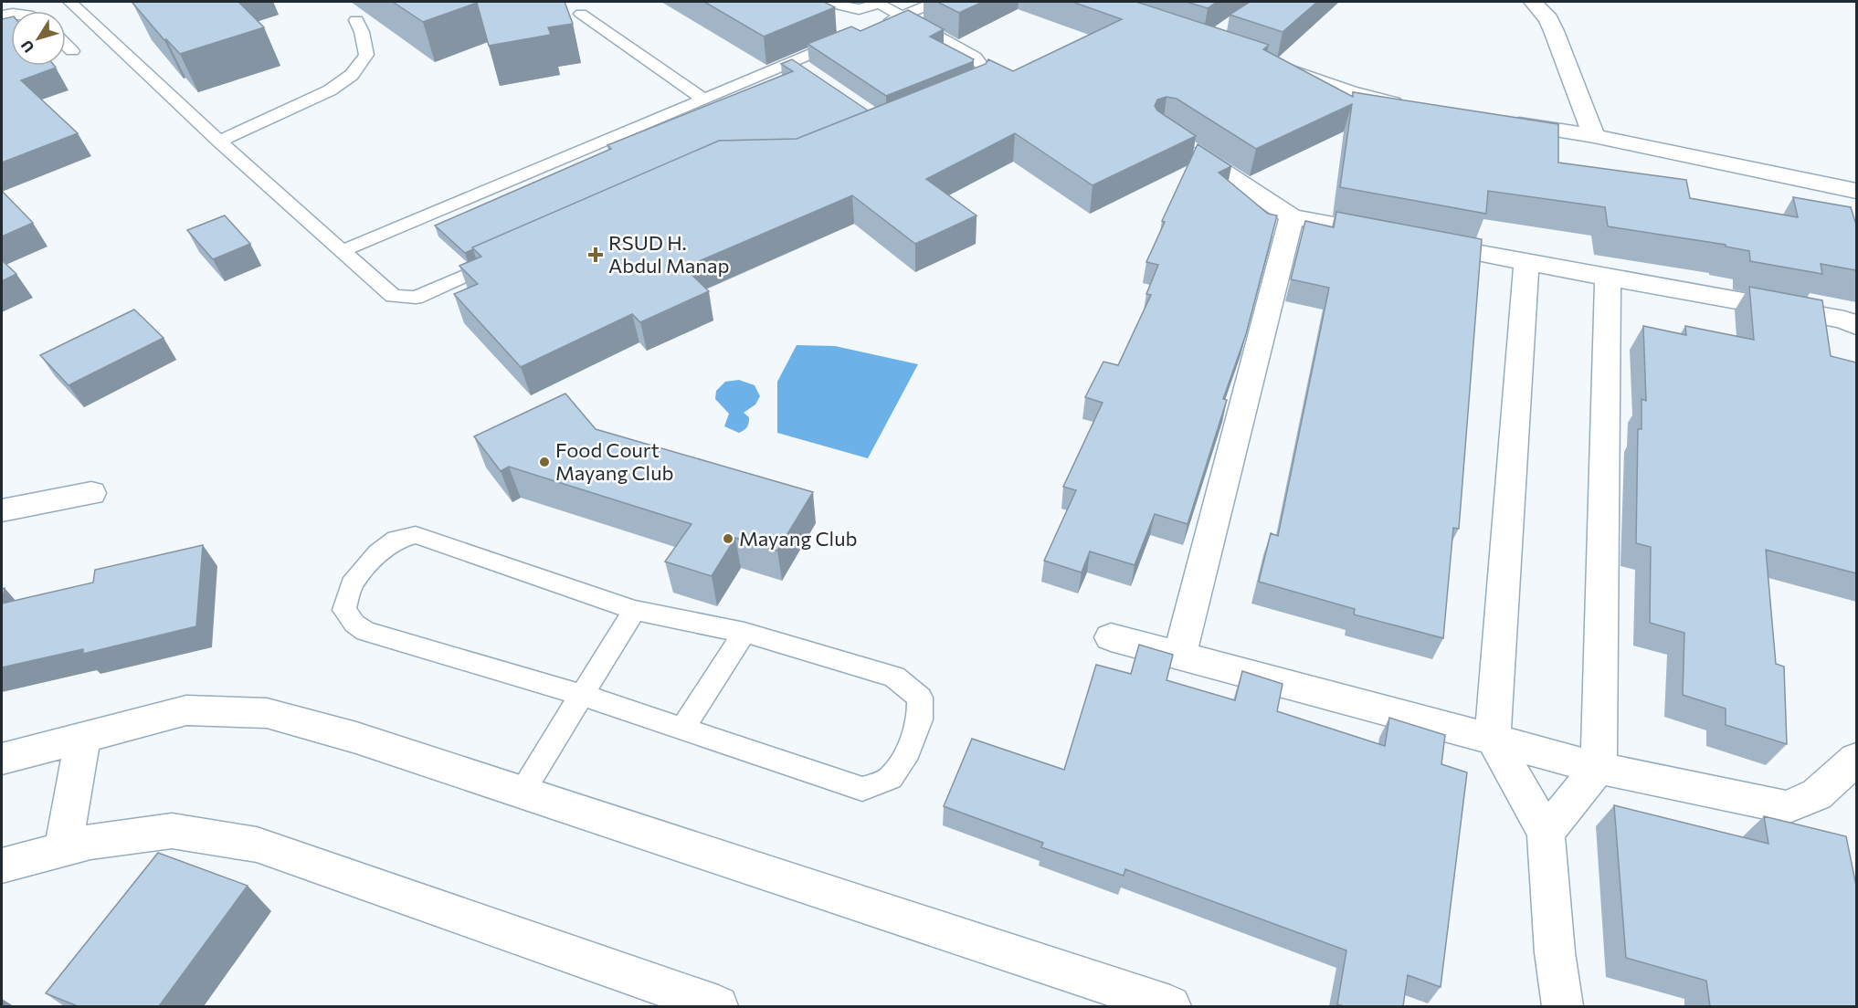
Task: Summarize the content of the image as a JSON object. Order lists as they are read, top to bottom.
{
  "places": {
    "health": ["RSUD H. Abdul Manap"],
    "other": ["Food Court Mayang Club", "Mayang Club"]
  },
  "north": "bottom left"
}
